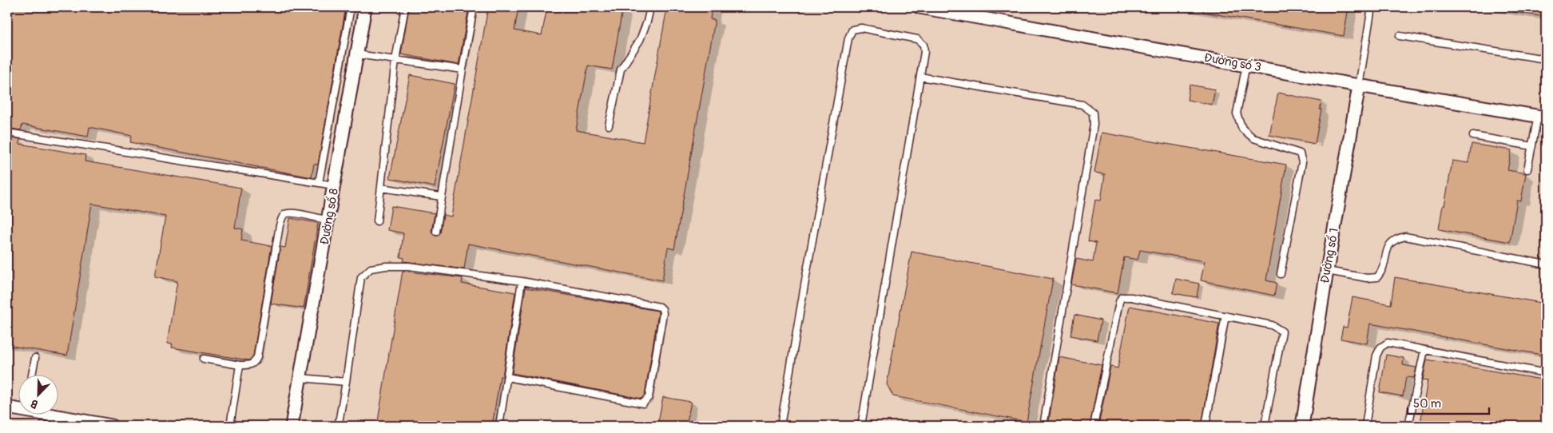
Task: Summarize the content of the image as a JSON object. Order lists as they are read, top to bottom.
{
  "streets": {
    "street": ["Đường số 3", "Đường số 8", "Đường số 1"]
  },
  "crossings": [
    ["Đường số 3", "Đường số 1"]
  ],
  "scale_bar": "50 m",
  "north": "bottom left"
}
